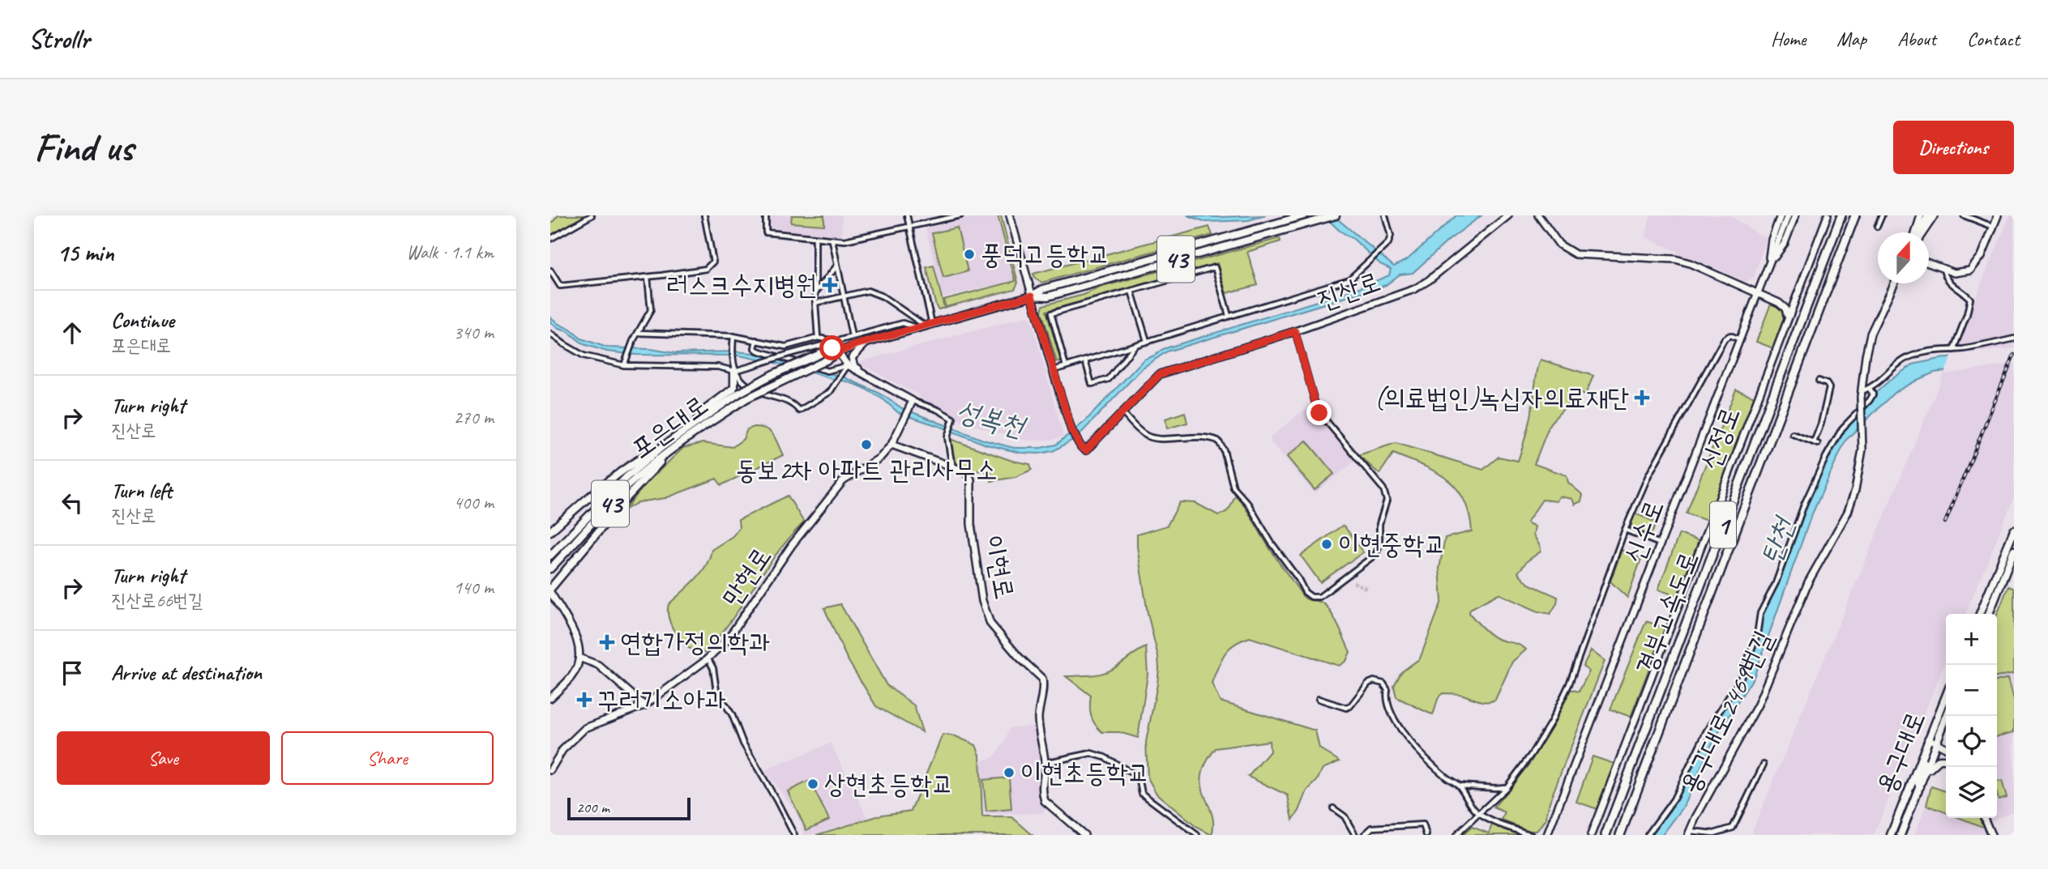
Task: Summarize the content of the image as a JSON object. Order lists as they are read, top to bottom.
{
  "streets": {
    "highway": ["1", "경부고속도로"],
    "main road": ["43", "포은대로", "용구대로"],
    "street": [
      "진산로",
      "신정로",
      "신수로",
      "이현로",
      "만현로",
      "용구대로2469번길"
    ]
  },
  "crossings": [
    ["이현로", "만현로"]
  ],
  "water": ["성복천", "탄천"],
  "places": {
    "other": [
      "풍덕고등학교",
      "동보2차 아파트 관리사무소",
      "이현중학교",
      "이현초등학교",
      "상현초등학교"
    ],
    "health": [
      "러스크수지병원",
      "(의료법인)녹십자의료재단",
      "연합가정의학과",
      "꾸러기소아과"
    ]
  },
  "scale_bar": "200 m",
  "north": "top",
  "page": {
    "header": "Strollr",
    "nav": [
      "Home",
      "Map",
      "About",
      "Contact"
    ],
    "buttons": [
      "Directions",
      ["Save", "Share"]
    ],
    "title": "Find us",
    "heading": ["15 min", "Walk · 1.1 km"],
    "list": [
      ["Continue", "포은대로", "340 m"],
      ["Turn right", "진산로", "270 m"],
      ["Turn left", "진산로", "400 m"],
      ["Turn right", "진산로66번길", "140 m"],
      "Arrive at destination"
    ],
    "map_buttons": ["+", "−"],
    "scale": "200 m"
  }
}
